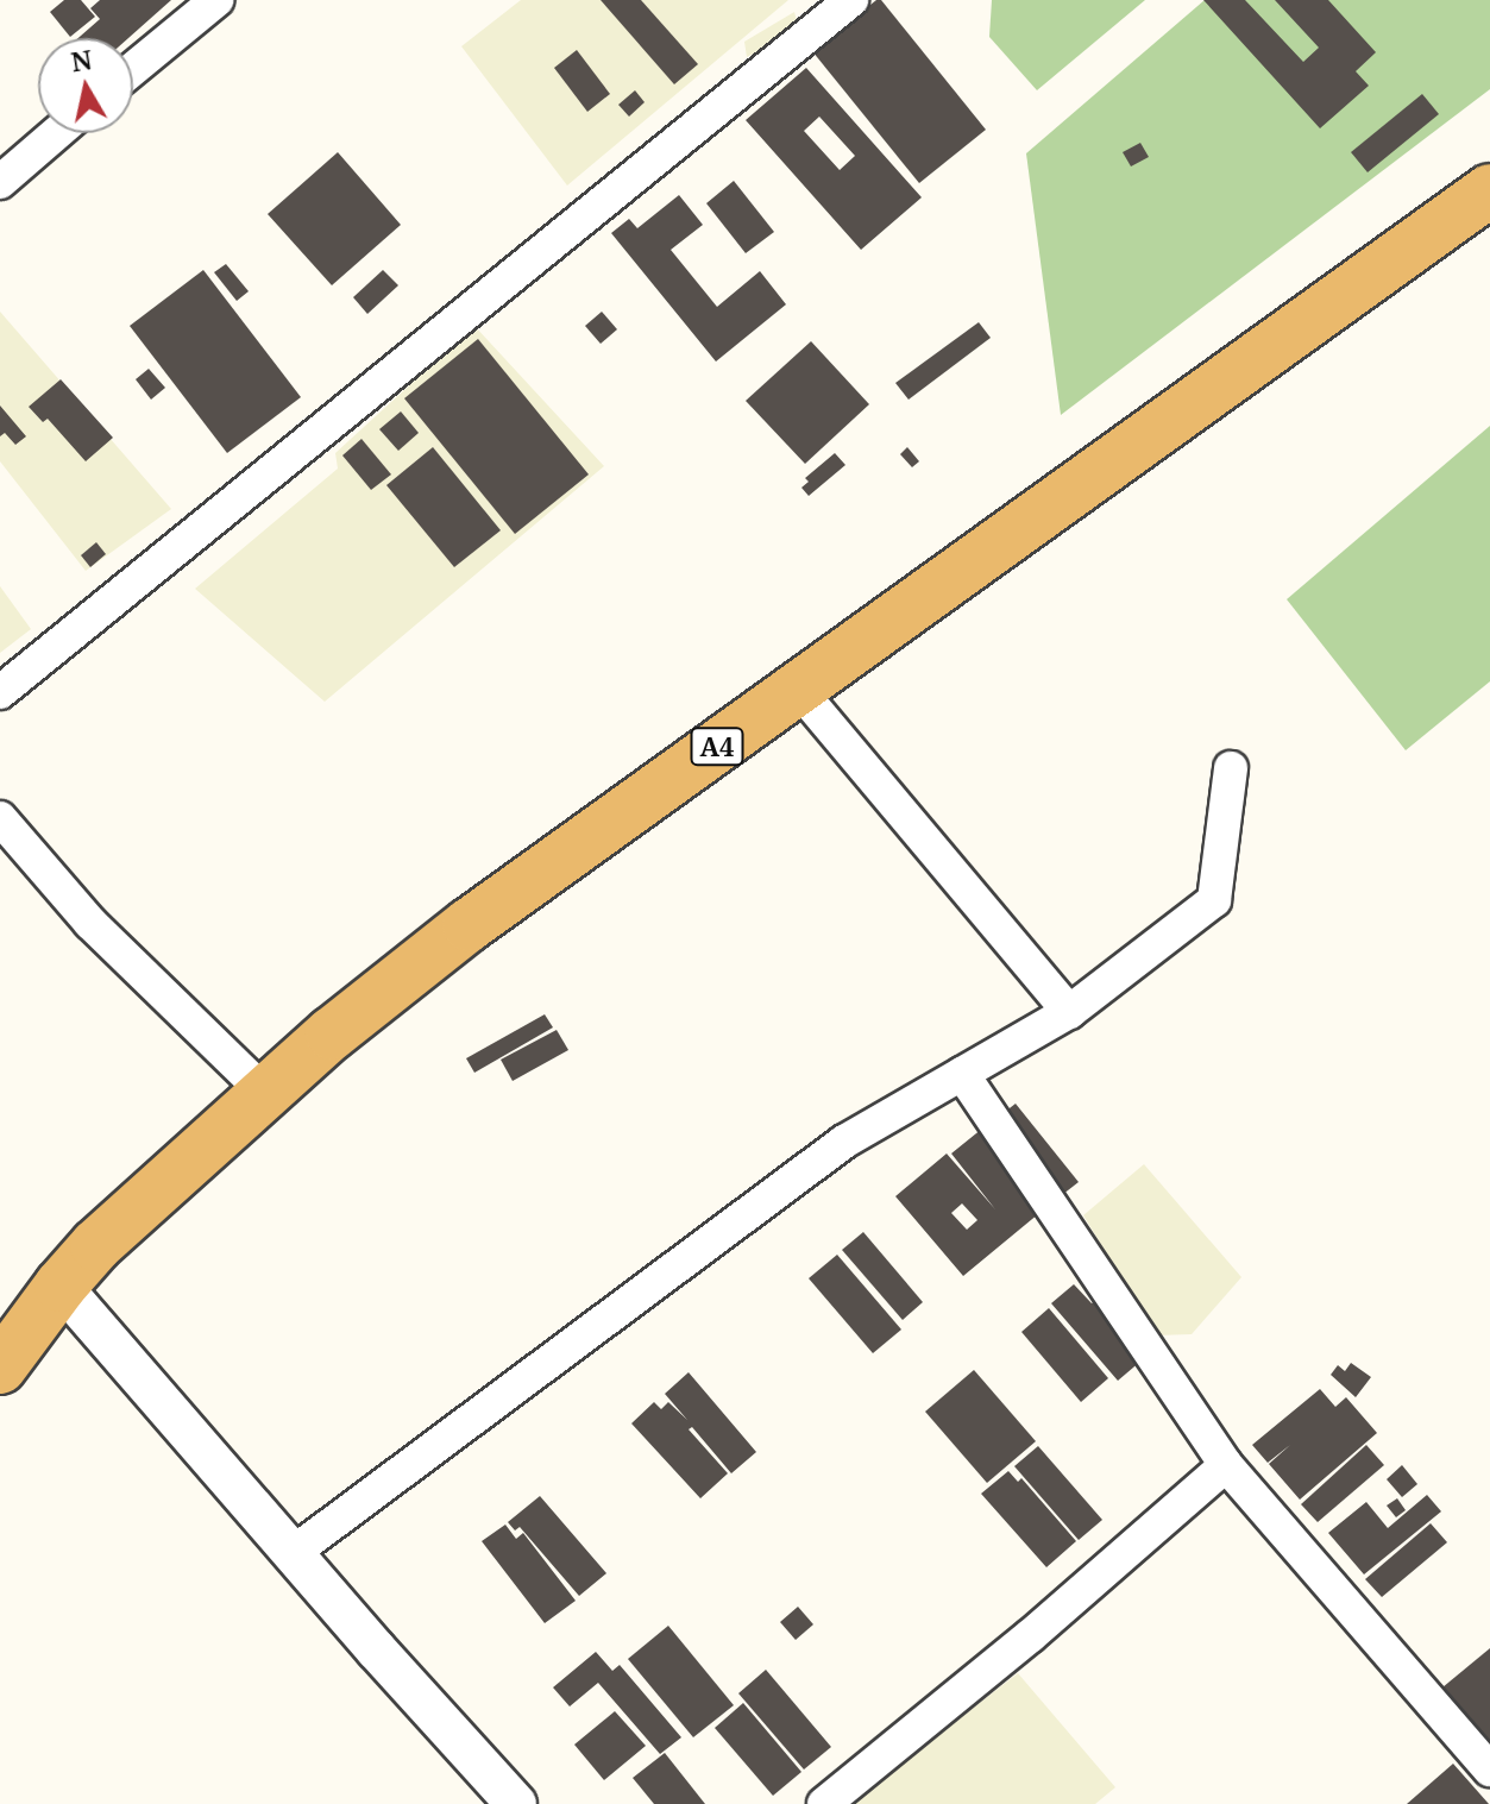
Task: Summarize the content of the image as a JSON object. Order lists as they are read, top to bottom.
{
  "streets": {
    "highway": ["A4"]
  },
  "north": "top"
}
